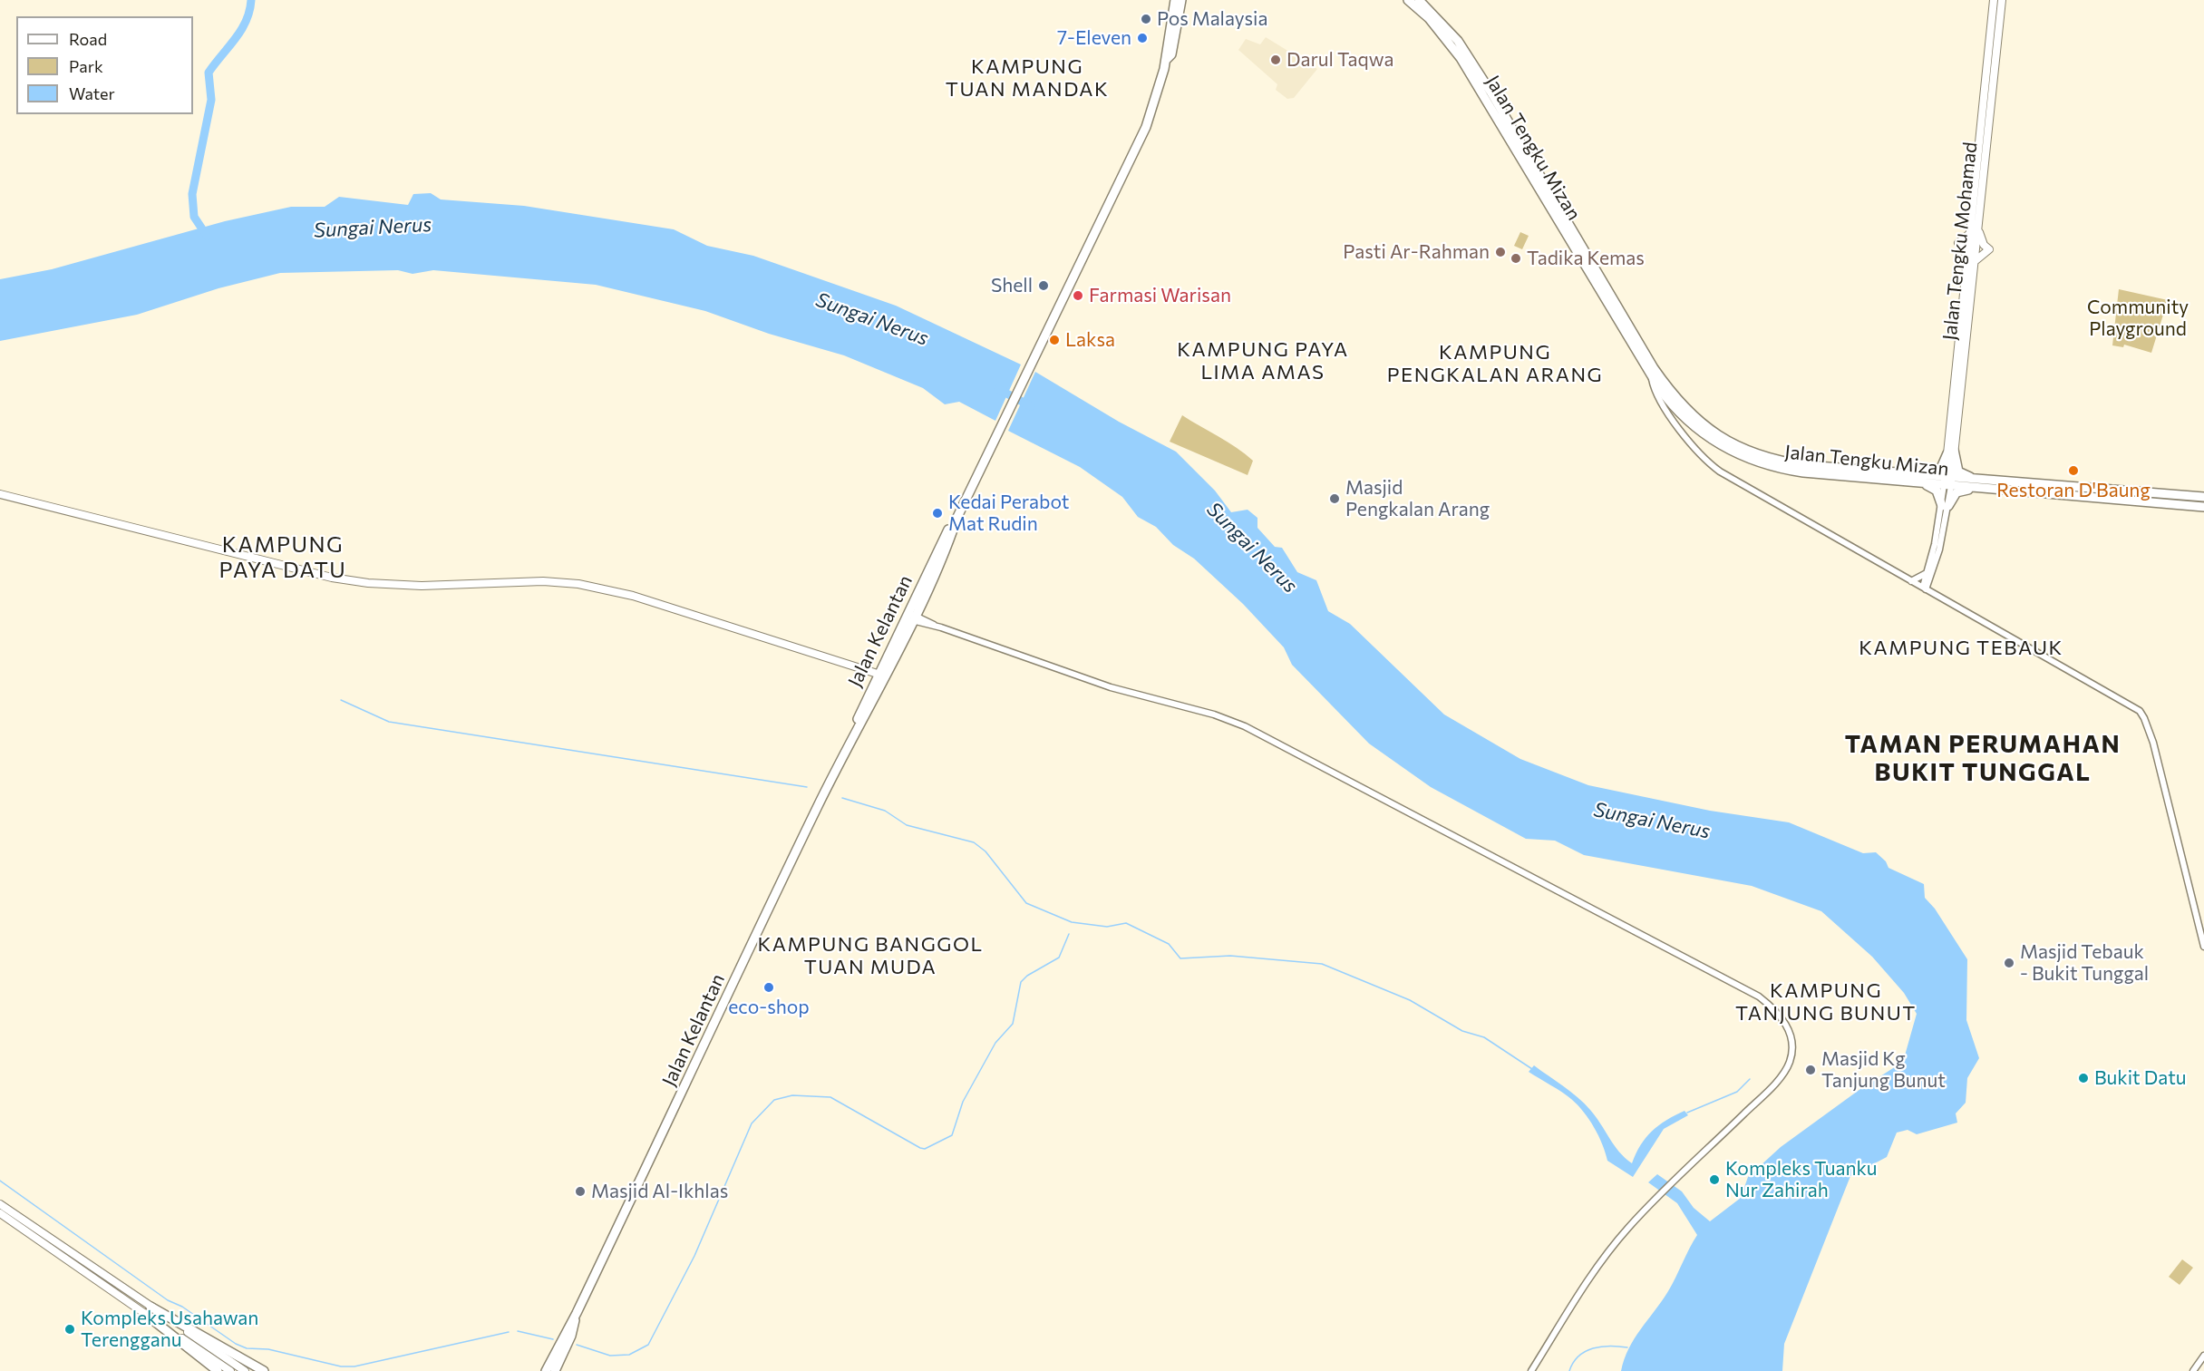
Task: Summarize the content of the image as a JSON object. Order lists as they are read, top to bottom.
{
  "streets": {
    "highway": ["Jalan Tengku Mizan", "Jalan Kelantan"],
    "main road": ["Jalan Tengku Mohamad"]
  },
  "crossings": [
    ["Jalan Tengku Mizan", "Jalan Tengku Mohamad"]
  ],
  "districts": [
    "KAMPUNG TUAN MANDAK",
    "KAMPUNG PAYA LIMA AMAS",
    "KAMPUNG PENGKALAN ARANG",
    "KAMPUNG PAYA DATU",
    "KAMPUNG TEBAUK",
    "TAMAN PERUMAHAN BUKIT TUNGGAL",
    "KAMPUNG BANGGOL TUAN MUDA",
    "KAMPUNG TANJUNG BUNUT"
  ],
  "water": ["Sungai Nerus"],
  "parks": ["Community Playground"],
  "places": [
    "Pos Malaysia",
    "7-Eleven",
    "Darul Taqwa",
    "Pasti Ar-Rahman",
    "Tadika Kemas",
    "Shell",
    "Farmasi Warisan",
    "Laksa",
    "Restoran D'Baung",
    "Masjid Pengkalan Arang",
    "Kedai Perabot Mat Rudin",
    "Masjid Tebauk - Bukit Tunggal",
    "eco-shop",
    "Masjid Kg Tanjung Bunut",
    "Bukit Datu",
    "Kompleks Tuanku Nur Zahirah",
    "Masjid Al-Ikhlas",
    "Kompleks Usahawan Terengganu"
  ],
  "legend": ["Road", "Park", "Water"]
}
